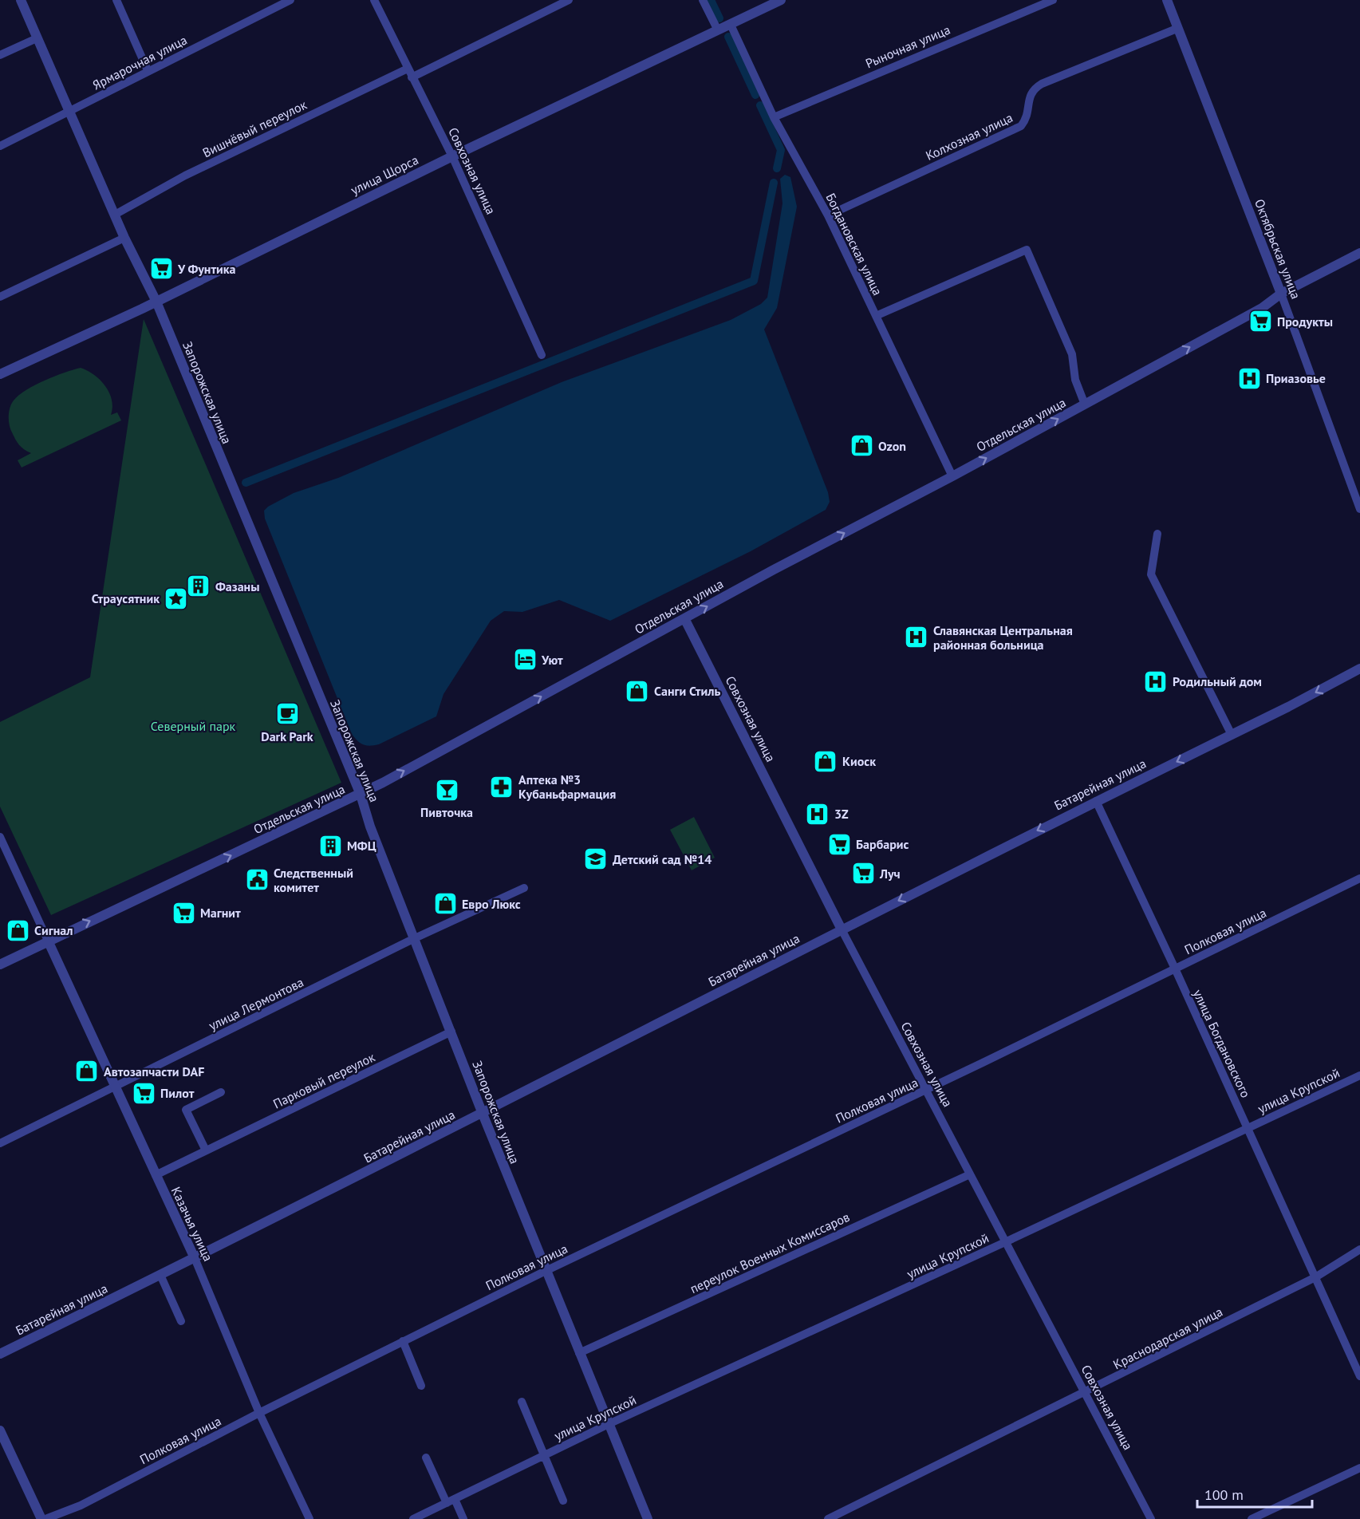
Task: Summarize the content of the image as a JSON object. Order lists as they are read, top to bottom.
{
  "streets": {
    "street": [
      "Рыночная улица",
      "Ярмарочная улица",
      "Вишнёвый переулок",
      "Колхозная улица",
      "Совхозная улица",
      "улица Щорса",
      "Богдановская улица",
      "Октябрьская улица",
      "Запорожская улица",
      "Отдельская улица",
      "Батарейная улица",
      "Полковая улица",
      "улица Лермонтова",
      "улица Богдановского",
      "Парковый переулок",
      "улица Крупской",
      "Казачья улица",
      "переулок Военных Комиссаров",
      "Краснодарская улица"
    ]
  },
  "crossings": [
    ["Рыночная улица", "Богдановская улица"],
    ["Ярмарочная улица", "Запорожская улица"],
    ["Вишнёвый переулок", "Совхозная улица"],
    ["Вишнёвый переулок", "Запорожская улица"],
    ["Колхозная улица", "Богдановская улица"],
    ["Колхозная улица", "Октябрьская улица"],
    ["Совхозная улица", "улица Щорса"],
    ["Совхозная улица", "Отдельская улица"],
    ["Совхозная улица", "Батарейная улица"],
    ["Совхозная улица", "Полковая улица"],
    ["Совхозная улица", "улица Крупской"],
    ["Совхозная улица", "переулок Военных Комиссаров"],
    ["Совхозная улица", "Краснодарская улица"],
    ["улица Щорса", "Богдановская улица"],
    ["улица Щорса", "Запорожская улица"],
    ["Богдановская улица", "Отдельская улица"],
    ["Октябрьская улица", "Отдельская улица"],
    ["Запорожская улица", "Отдельская улица"],
    ["Запорожская улица", "Батарейная улица"],
    ["Запорожская улица", "Полковая улица"],
    ["Запорожская улица", "улица Лермонтова"],
    ["Запорожская улица", "Парковый переулок"],
    ["Запорожская улица", "улица Крупской"],
    ["Запорожская улица", "переулок Военных Комиссаров"],
    ["Отдельская улица", "Казачья улица"],
    ["Батарейная улица", "улица Богдановского"],
    ["Батарейная улица", "Казачья улица"],
    ["Полковая улица", "улица Богдановского"],
    ["Полковая улица", "Казачья улица"],
    ["улица Лермонтова", "Казачья улица"],
    ["улица Богдановского", "улица Крупской"],
    ["улица Богдановского", "Краснодарская улица"],
    ["Парковый переулок", "Казачья улица"]
  ],
  "one_way": ["Отдельская улица", "Батарейная улица"],
  "parks": ["Северный парк"],
  "places": {
    "supermarket": [
      "У Фунтика",
      "Продукты",
      "Барбарис",
      "Луч",
      "Магнит",
      "Пилот"
    ],
    "hospital": [
      "Приазовье",
      "Славянская Центральная районная больница",
      "Родильный дом",
      "3Z"
    ],
    "shop": [
      "Ozon",
      "Санги Стиль",
      "Киоск",
      "Евро Люкс",
      "Сигнал",
      "Автозапчасти DAF"
    ],
    "building": ["Фазаны", "МФЦ"],
    "place": ["Страусятник"],
    "hotel": ["Уют"],
    "cafe": ["Dark Park"],
    "pharmacy": ["Аптека №3 Кубаньфармация"],
    "bar": ["Пивточка"],
    "school or university": ["Детский сад №14"],
    "public building": ["Следственный комитет"]
  },
  "scale_bar": "100 m"
}
